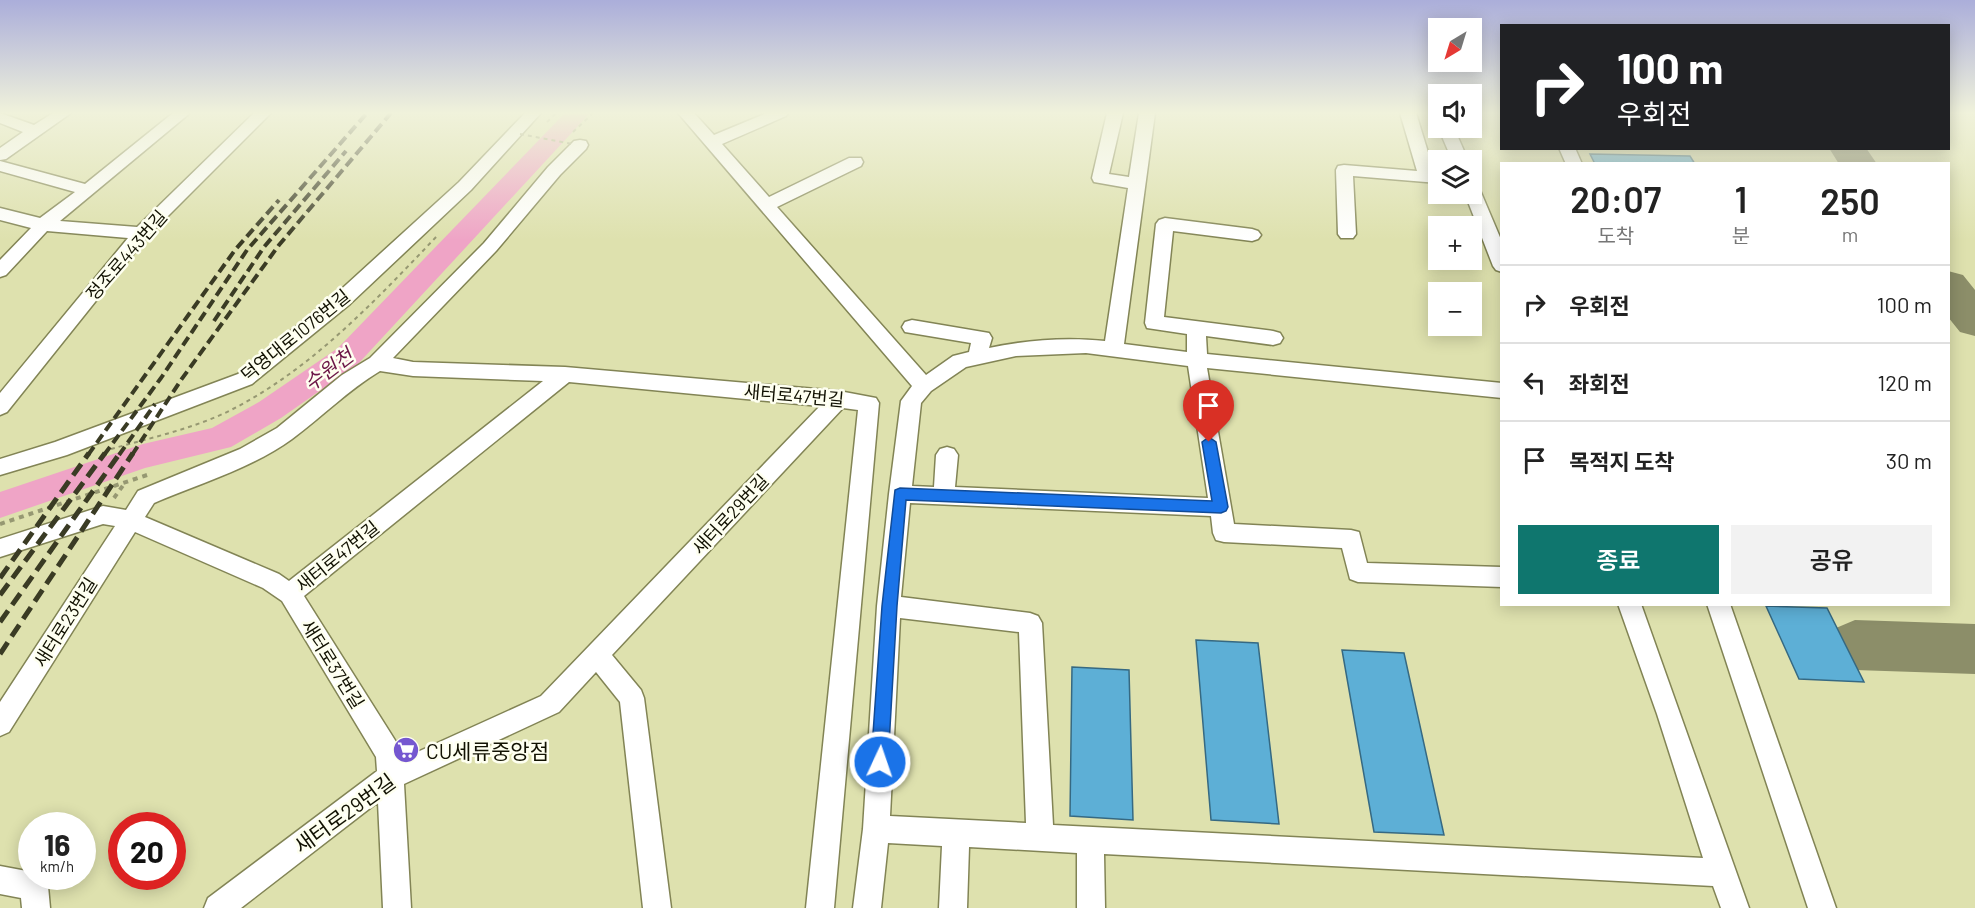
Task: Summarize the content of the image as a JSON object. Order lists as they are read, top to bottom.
{
  "streets": {
    "street": [
      "정조로443번길",
      "덕영대로1076번길",
      "새터로47번길",
      "새터로29번길",
      "새터로23번길",
      "새터로37번길"
    ]
  },
  "crossings": [
    ["새터로47번길", "새터로29번길"],
    ["새터로47번길", "새터로37번길"],
    ["새터로29번길", "새터로37번길"],
    ["새터로23번길", "새터로37번길"]
  ],
  "water": ["수원천"],
  "places": {
    "supermarket": ["CU세류중앙점"]
  },
  "north": "bottom left",
  "page": {
    "map_buttons": ["+", "−"],
    "turn": ["100 m", "우회전"],
    "eta": [
      "20:07",
      "도착",
      "1",
      "분",
      "250",
      "m"
    ],
    "list": [
      {
        "name": "우회전",
        "value": "100 m"
      },
      {
        "name": "좌회전",
        "value": "120 m"
      },
      {
        "name": "목적지 도착",
        "value": "30 m"
      }
    ],
    "buttons": ["종료", "공유"],
    "speed": "16 km/h",
    "limit": "20"
  }
}
